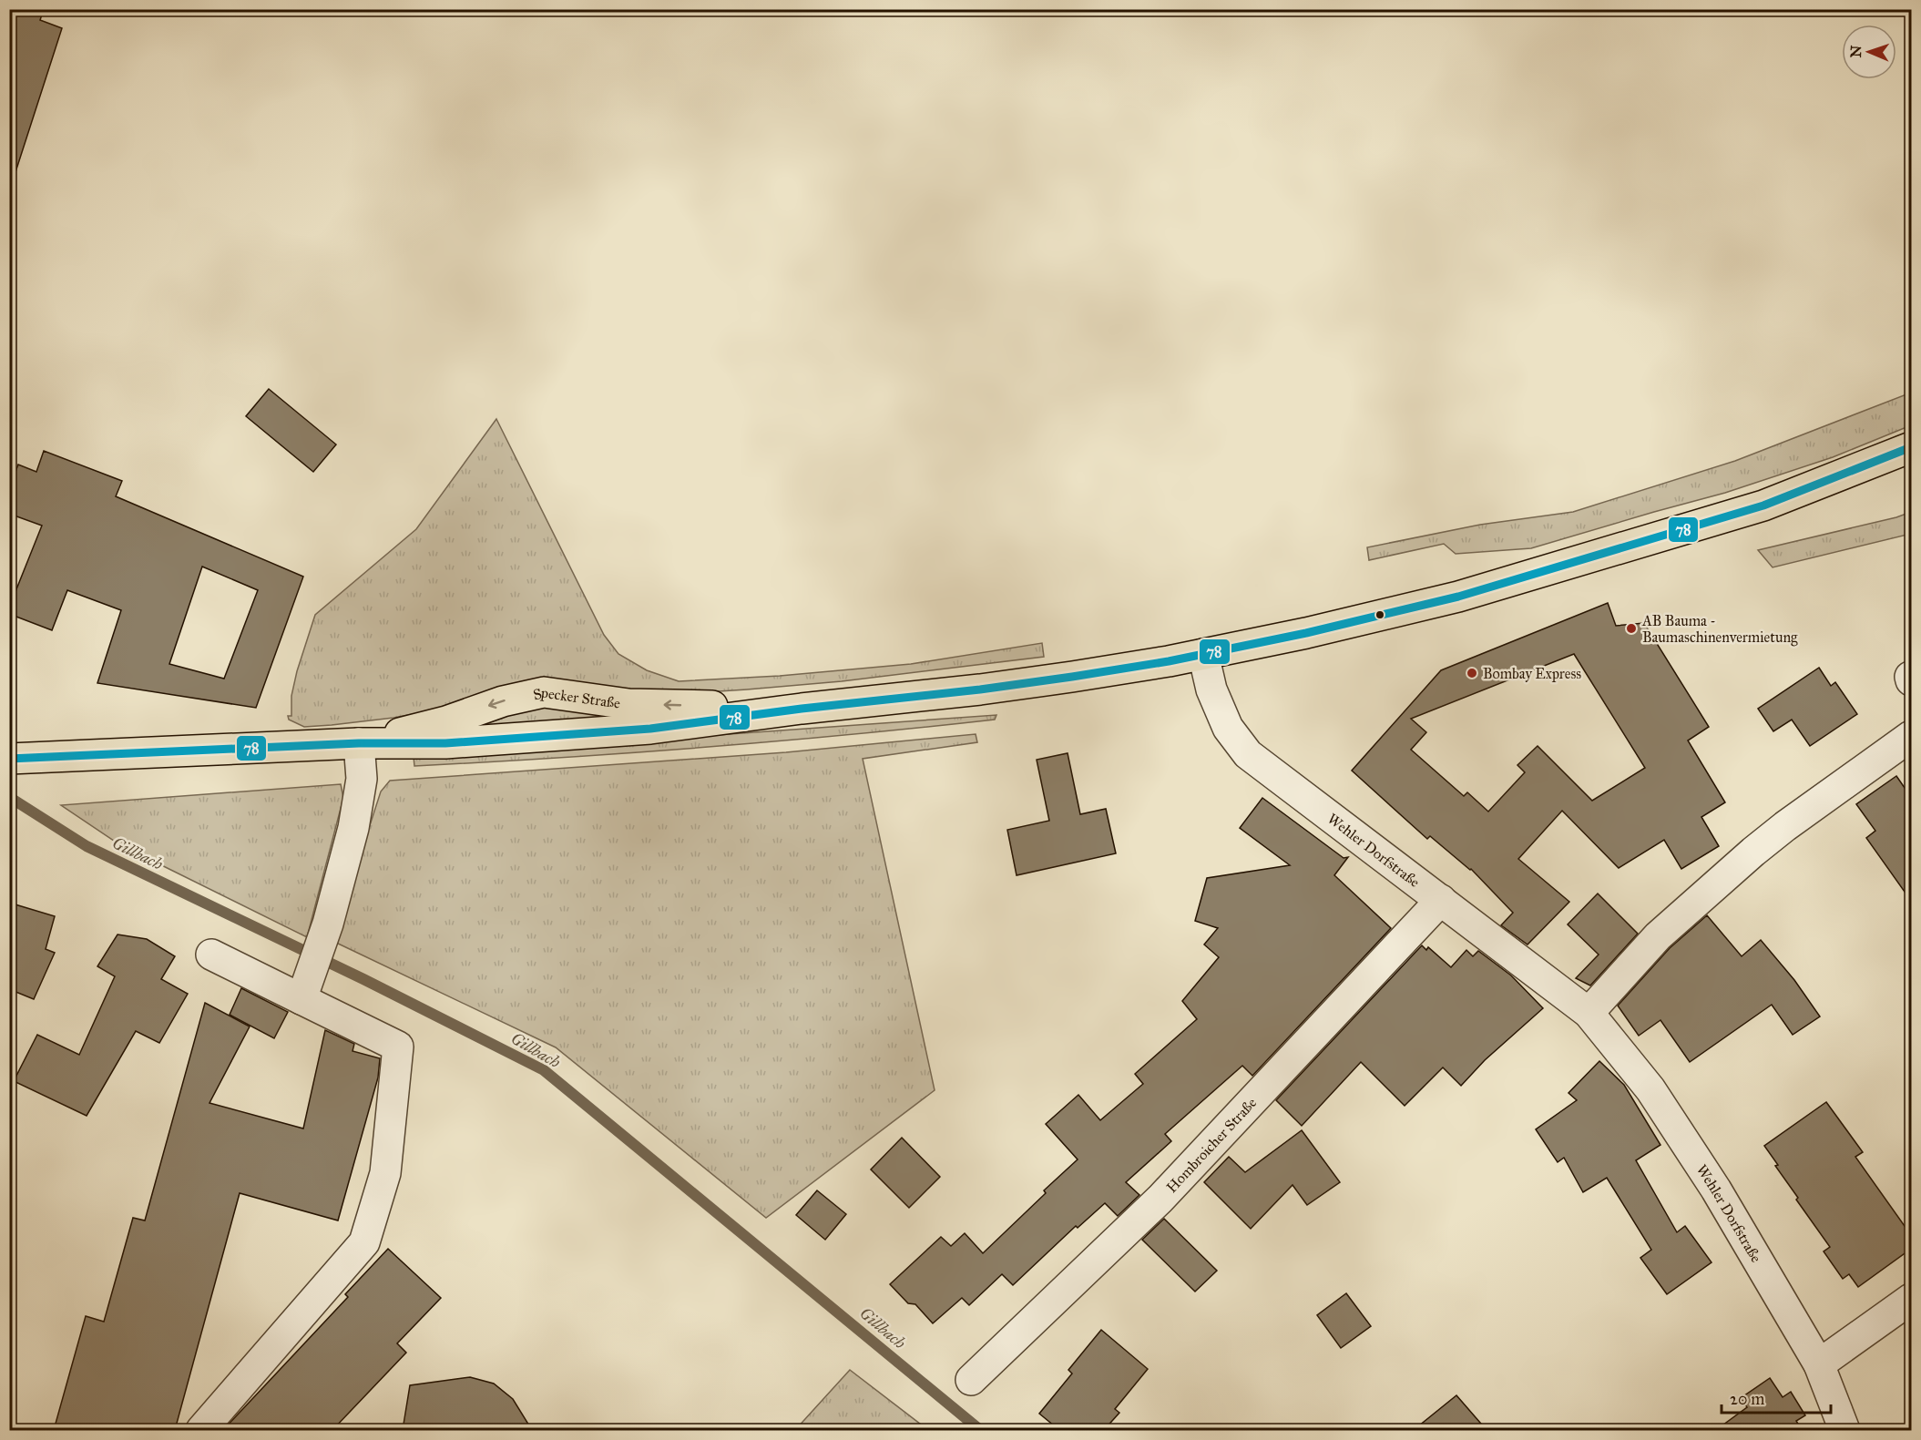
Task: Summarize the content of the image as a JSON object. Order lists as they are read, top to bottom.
{
  "streets": {
    "main road": ["Specker Straße"],
    "street": ["Wehler Dorfstraße", "Hombroicher Straße"]
  },
  "crossings": [
    ["Specker Straße", "Wehler Dorfstraße"],
    ["Wehler Dorfstraße", "Hombroicher Straße"]
  ],
  "water": ["Gillbach"],
  "places": ["AB Bauma - Baumaschinenvermietung", "Bombay Express"],
  "lines": ["transit line 78"],
  "scale_bar": "20 m",
  "north": "left"
}
